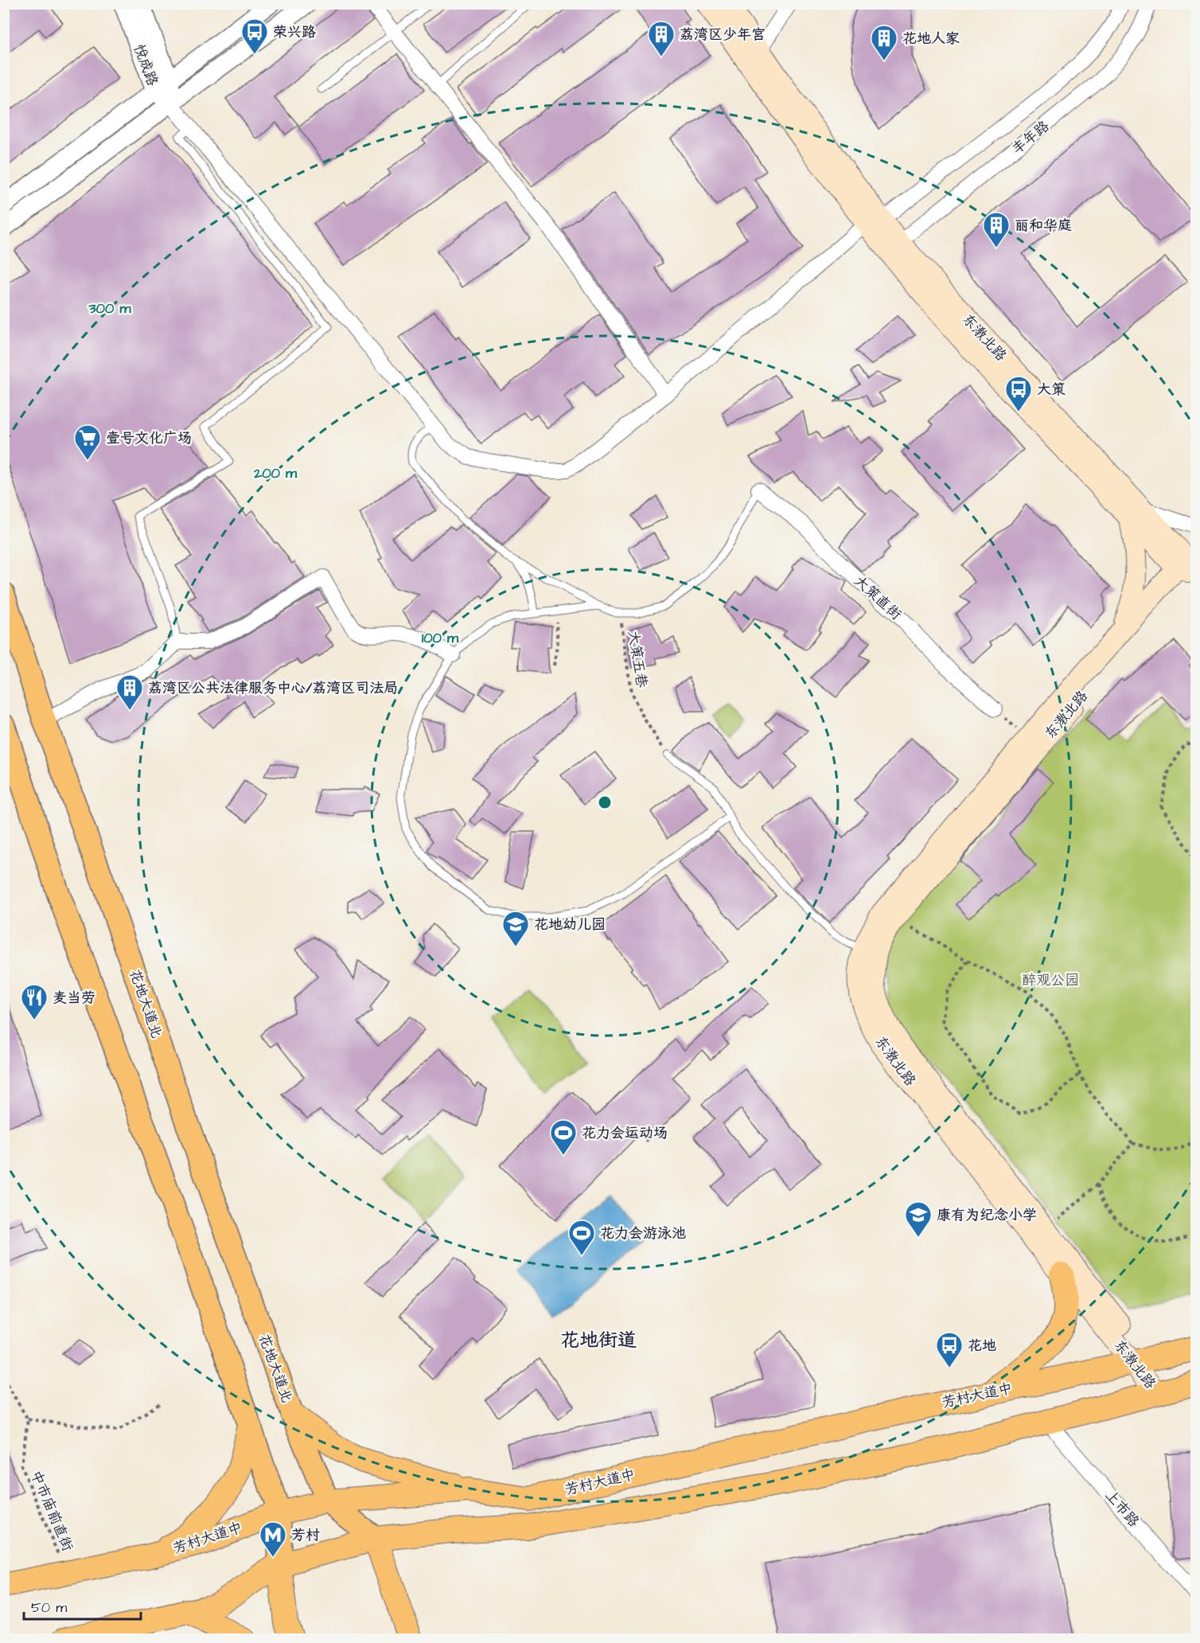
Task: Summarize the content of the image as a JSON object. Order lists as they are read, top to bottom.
{
  "streets": {
    "highway": ["芳村大道中"],
    "main road": ["东漖北路", "花地大道北"],
    "street": [
      "悦成路",
      "丰年路",
      "大策直街",
      "上市路"
    ],
    "path": ["大策五巷", "中市庙前直街"]
  },
  "crossings": [
    ["悦成路", "丰年路"],
    ["丰年路", "东漖北路"],
    ["东漖北路", "芳村大道中"],
    ["花地大道北", "芳村大道中"],
    ["芳村大道中", "上市路"],
    ["芳村大道中", "中市庙前直街"]
  ],
  "districts": ["花地街道"],
  "parks": ["醉观公园"],
  "places": {
    "bus stop": ["荣兴路", "大策", "花地"],
    "building": [
      "荔湾区少年宫",
      "花地人家",
      "丽和华庭",
      "荔湾区公共法律服务中心/荔湾区司法局"
    ],
    "supermarket": ["壹号文化广场"],
    "school or university": ["花地幼儿园", "康有为纪念小学"],
    "restaurant": ["麦当劳"],
    "sports": ["花力会运动场", "花力会游泳池"],
    "metro station": ["芳村"]
  },
  "scale_bar": "50 m",
  "rings": ["300 m", "200 m", "100 m"]
}
